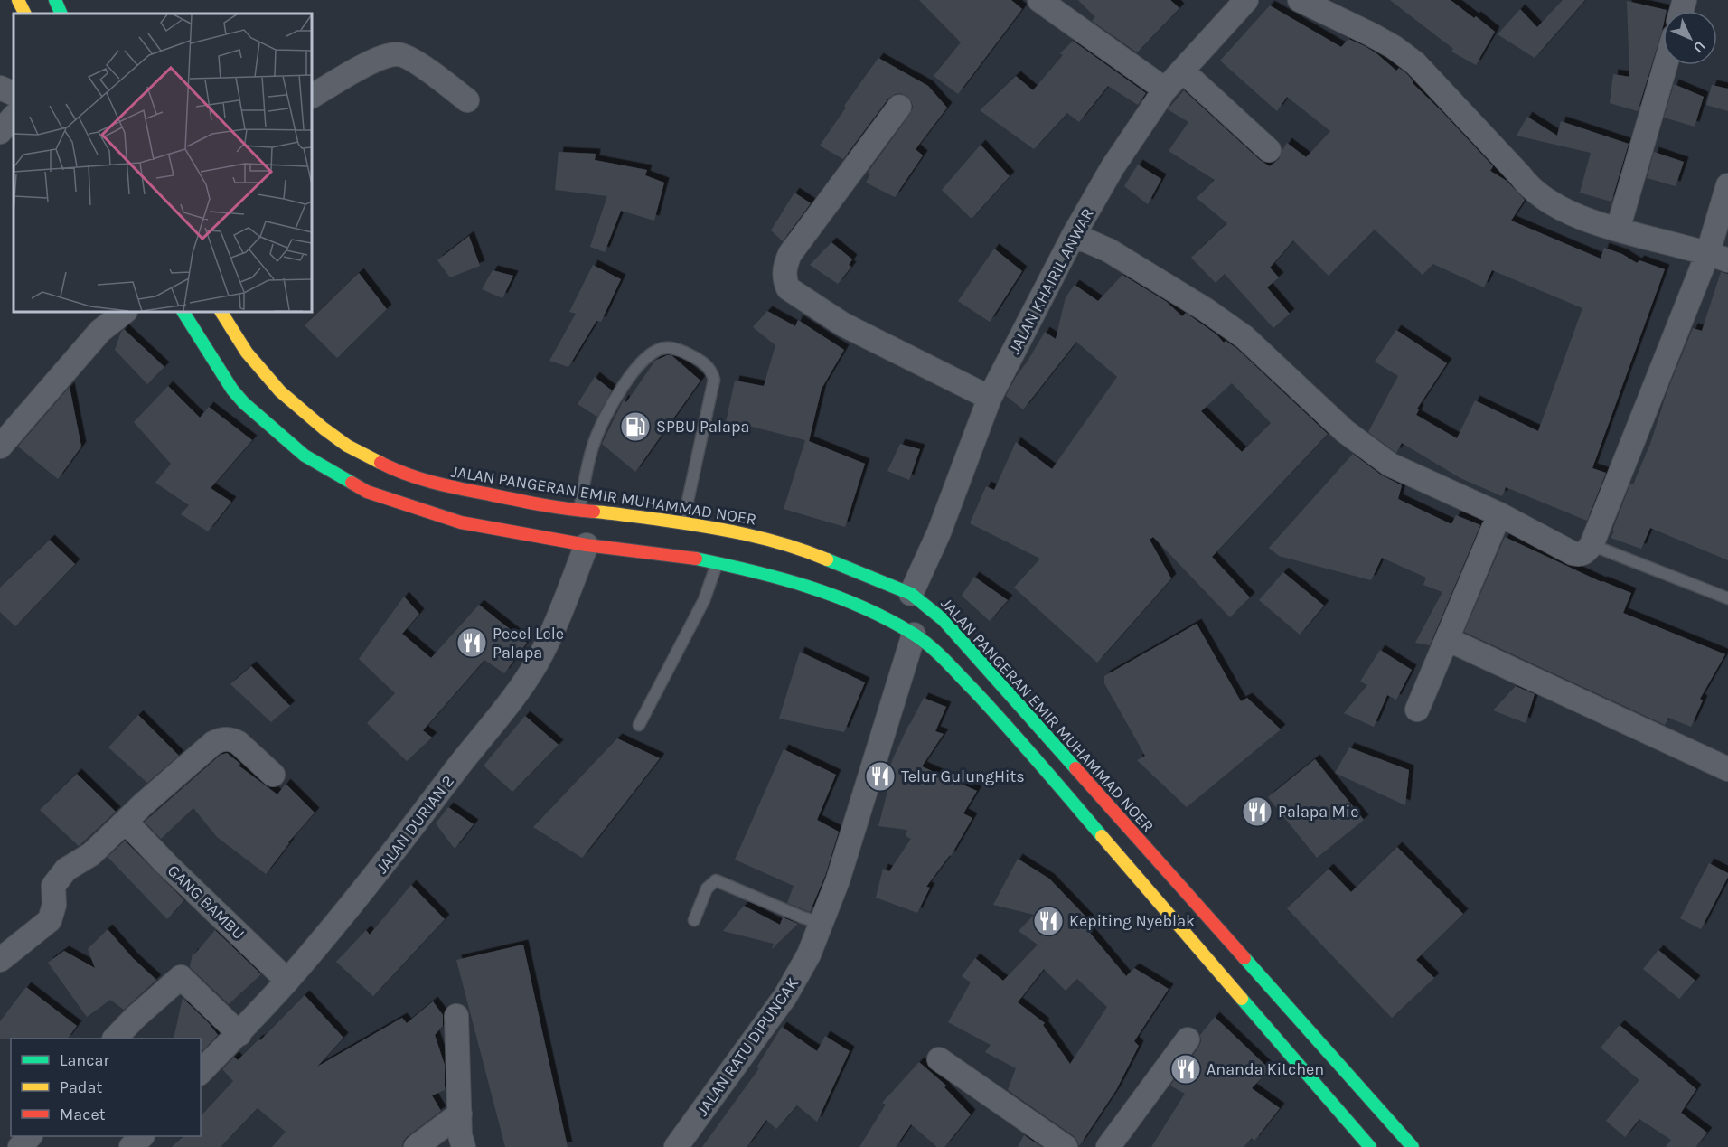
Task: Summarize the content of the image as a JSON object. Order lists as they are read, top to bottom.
{
  "streets": {
    "main road": ["JALAN PANGERAN EMIR MUHAMMAD NOER"],
    "street": [
      "JALAN KHAIRIL ANWAR",
      "JALAN DURIAN 2",
      "GANG BAMBU",
      "JALAN RATU DIPUNCAK"
    ]
  },
  "crossings": [
    ["JALAN KHAIRIL ANWAR", "JALAN PANGERAN EMIR MUHAMMAD NOER"],
    ["JALAN PANGERAN EMIR MUHAMMAD NOER", "JALAN DURIAN 2"],
    ["JALAN PANGERAN EMIR MUHAMMAD NOER", "JALAN RATU DIPUNCAK"],
    ["JALAN DURIAN 2", "GANG BAMBU"]
  ],
  "places": {
    "fuel station": ["SPBU Palapa"],
    "restaurant": [
      "Pecel Lele Palapa",
      "Telur GulungHits",
      "Palapa Mie",
      "Kepiting Nyeblak",
      "Ananda Kitchen"
    ]
  },
  "legend": ["Lancar", "Padat", "Macet"],
  "north": "bottom right"
}
